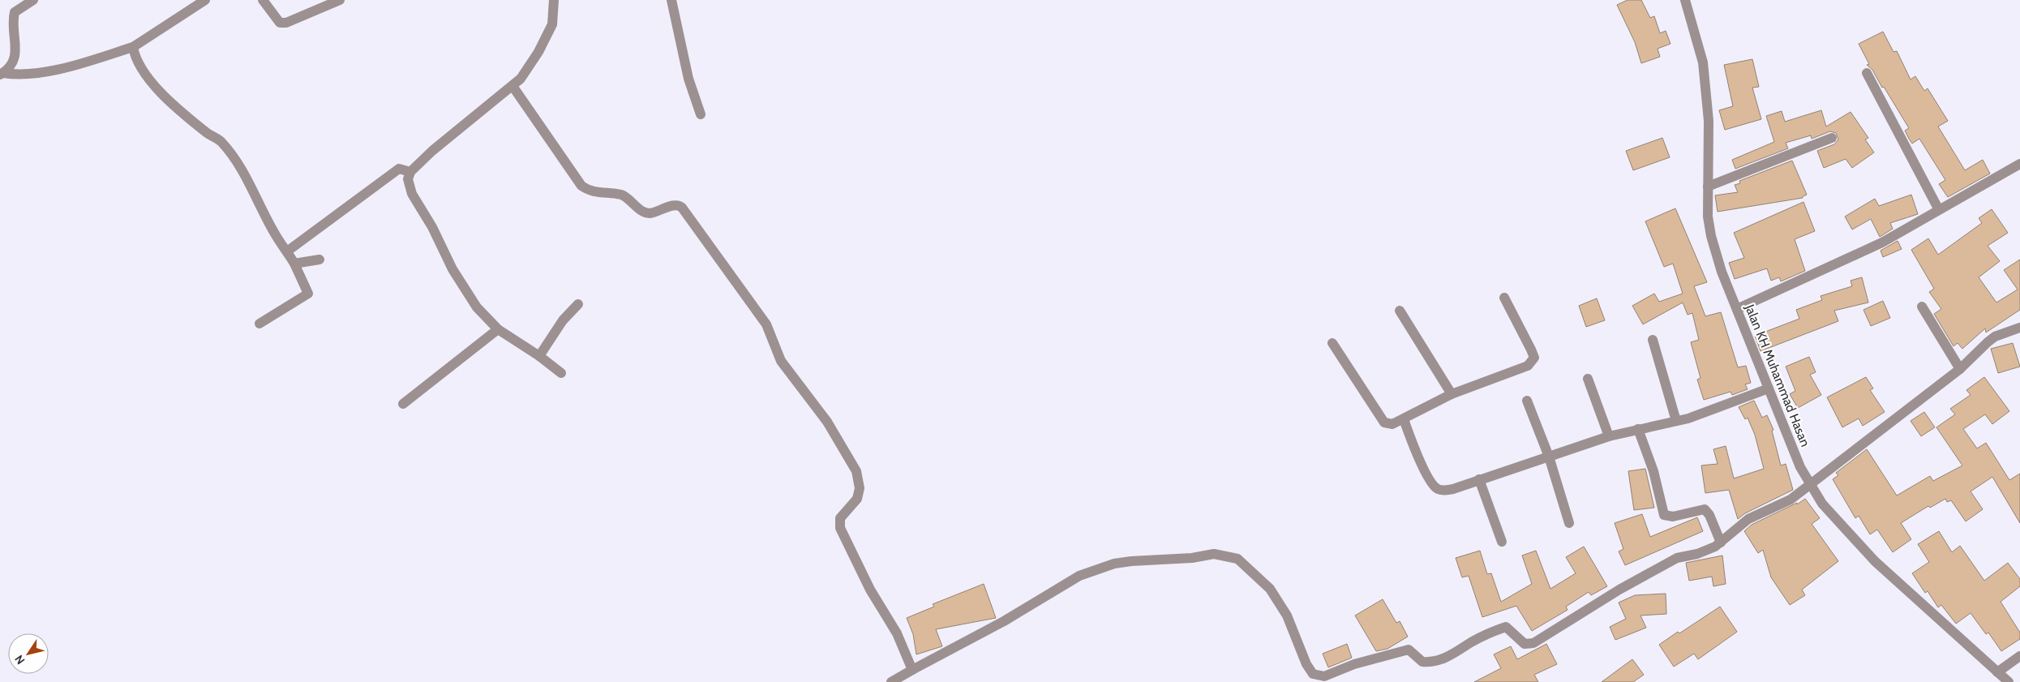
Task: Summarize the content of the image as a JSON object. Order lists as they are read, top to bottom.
{
  "streets": {
    "street": ["Jalan KH Muhammad Hasan"]
  },
  "north": "bottom left"
}
